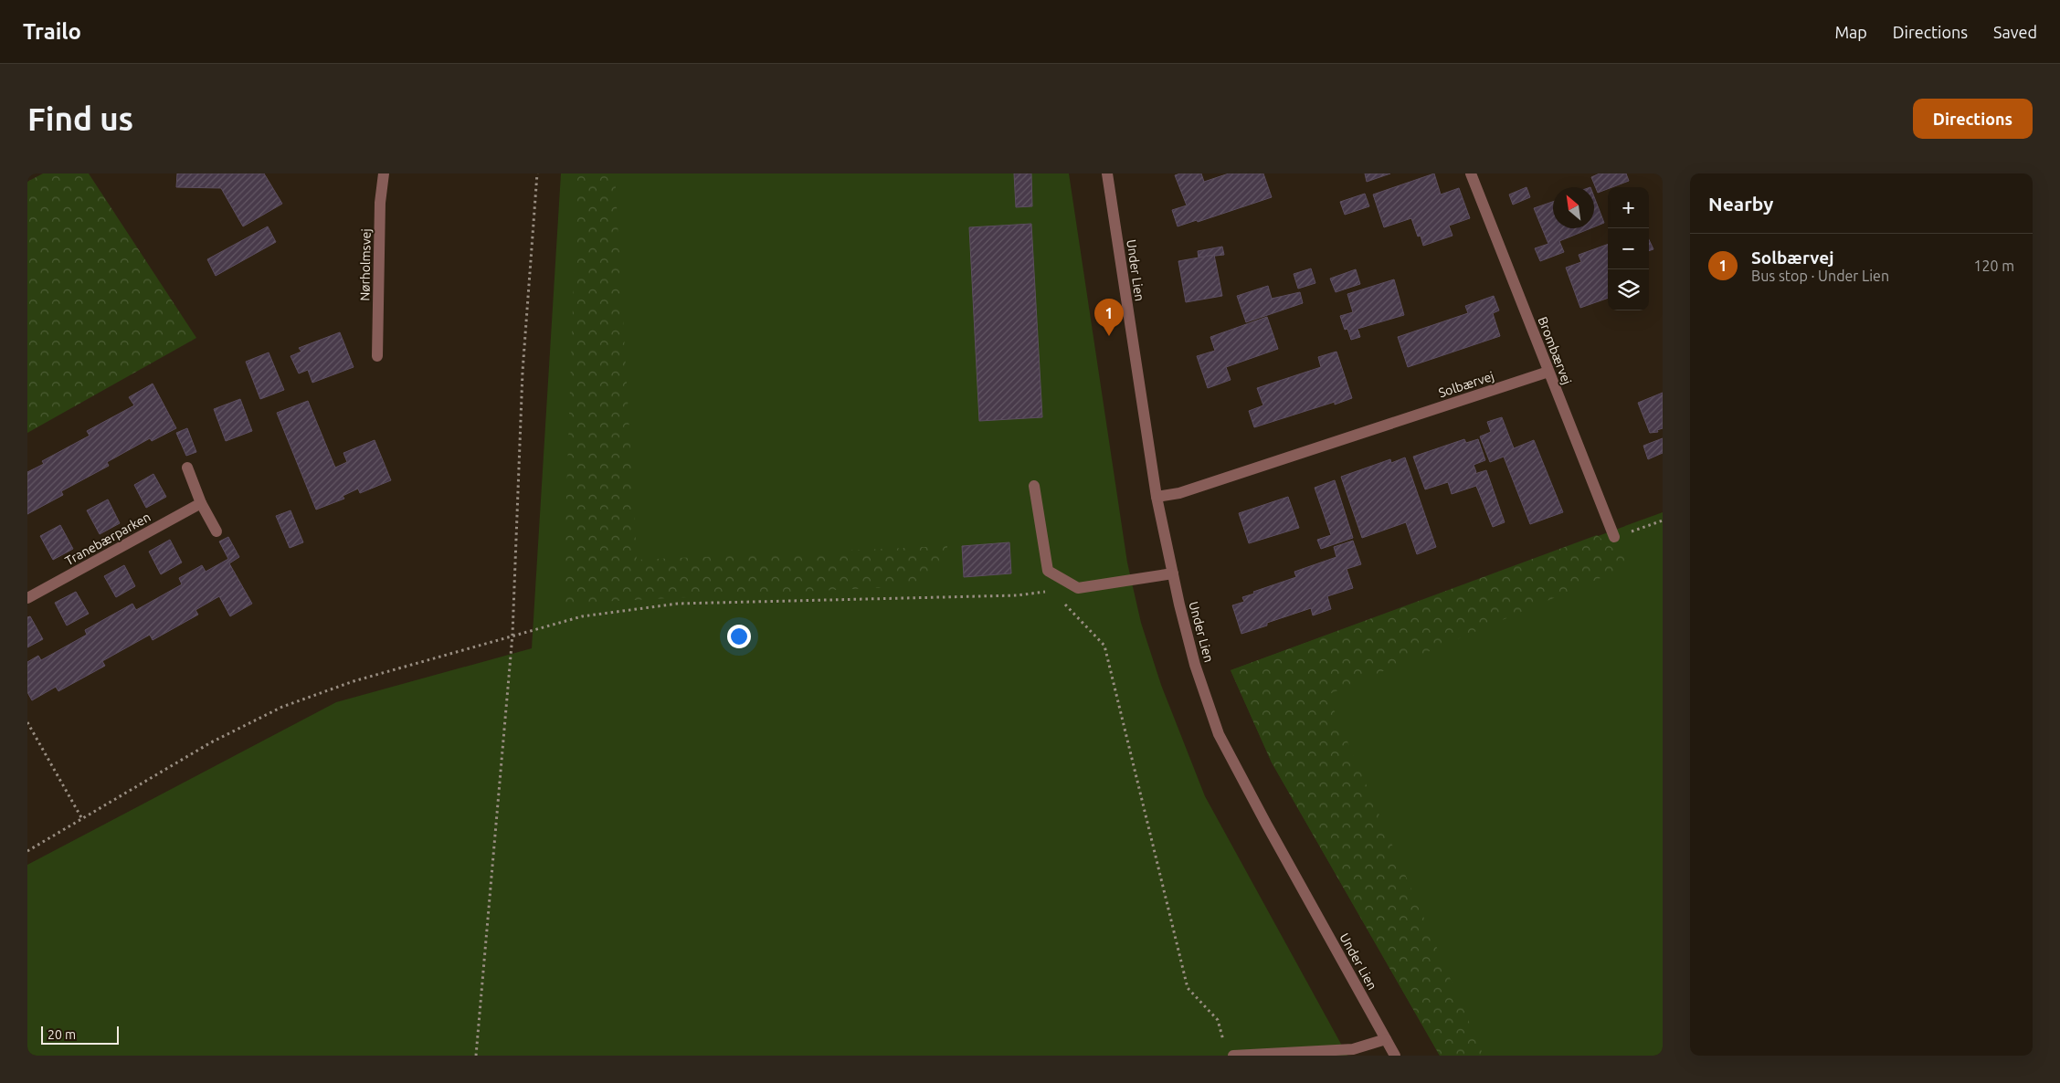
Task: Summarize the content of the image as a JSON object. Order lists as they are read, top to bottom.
{
  "streets": {
    "street": [
      "Nørholmsvej",
      "Under Lien",
      "Brombærvej",
      "Solbærvej",
      "Tranebærparken"
    ]
  },
  "crossings": [
    ["Under Lien", "Solbærvej"],
    ["Brombærvej", "Solbærvej"]
  ],
  "scale_bar": "20 m",
  "north": "top left",
  "page": {
    "header": "Trailo",
    "nav": ["Map", "Directions", "Saved"],
    "buttons": "Directions",
    "title": "Find us",
    "heading": "Nearby",
    "map_buttons": ["+", "−"],
    "list": [
      {
        "mark": "1",
        "name": "Solbærvej",
        "note": "Bus stop · Under Lien",
        "value": "120 m"
      }
    ],
    "pins": "1",
    "scale": "20 m"
  }
}
